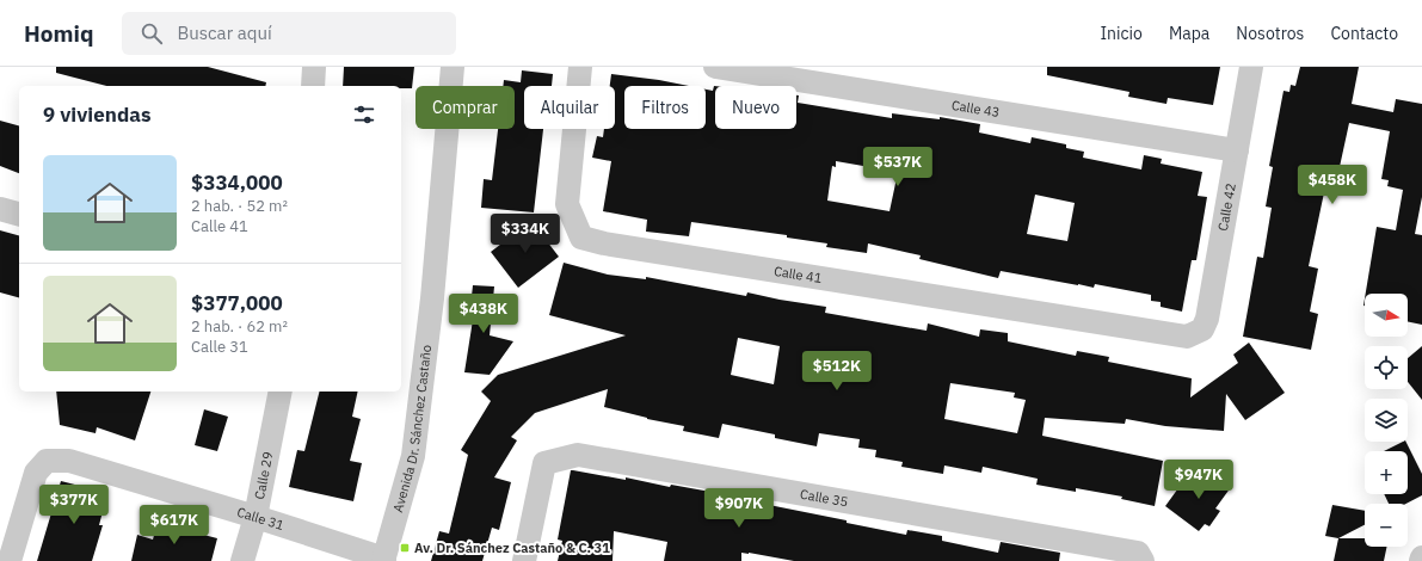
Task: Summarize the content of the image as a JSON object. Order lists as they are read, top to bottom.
{
  "streets": {
    "street": [
      "Calle 43",
      "Calle 42",
      "Calle 41",
      "Avenida Dr. Sánchez Castaño",
      "Calle 29",
      "Calle 35",
      "Calle 31"
    ]
  },
  "crossings": [
    ["Calle 43", "Calle 42"],
    ["Calle 42", "Calle 41"],
    ["Avenida Dr. Sánchez Castaño", "Calle 31"],
    ["Calle 29", "Calle 31"]
  ],
  "places": {
    "transit": ["Av. Dr. Sánchez Castaño & C. 31"]
  },
  "north": "right",
  "page": {
    "header": "Homiq",
    "search": "Buscar aquí",
    "nav": [
      "Inicio",
      "Mapa",
      "Nosotros",
      "Contacto"
    ],
    "chip": [
      "Comprar",
      "Alquilar",
      "Filtros",
      "Nuevo"
    ],
    "heading": "9 viviendas",
    "list": [
      {
        "name": "$334,000",
        "note": "2 hab. · 52 m² · Calle 41"
      },
      {
        "name": "$377,000",
        "note": "2 hab. · 62 m² · Calle 31"
      }
    ],
    "price": [
      "$537K",
      "$458K",
      "$334K",
      "$438K",
      "$512K",
      "$947K",
      "$377K",
      "$907K",
      "$617K"
    ],
    "map_buttons": ["+", "−"]
  }
}
